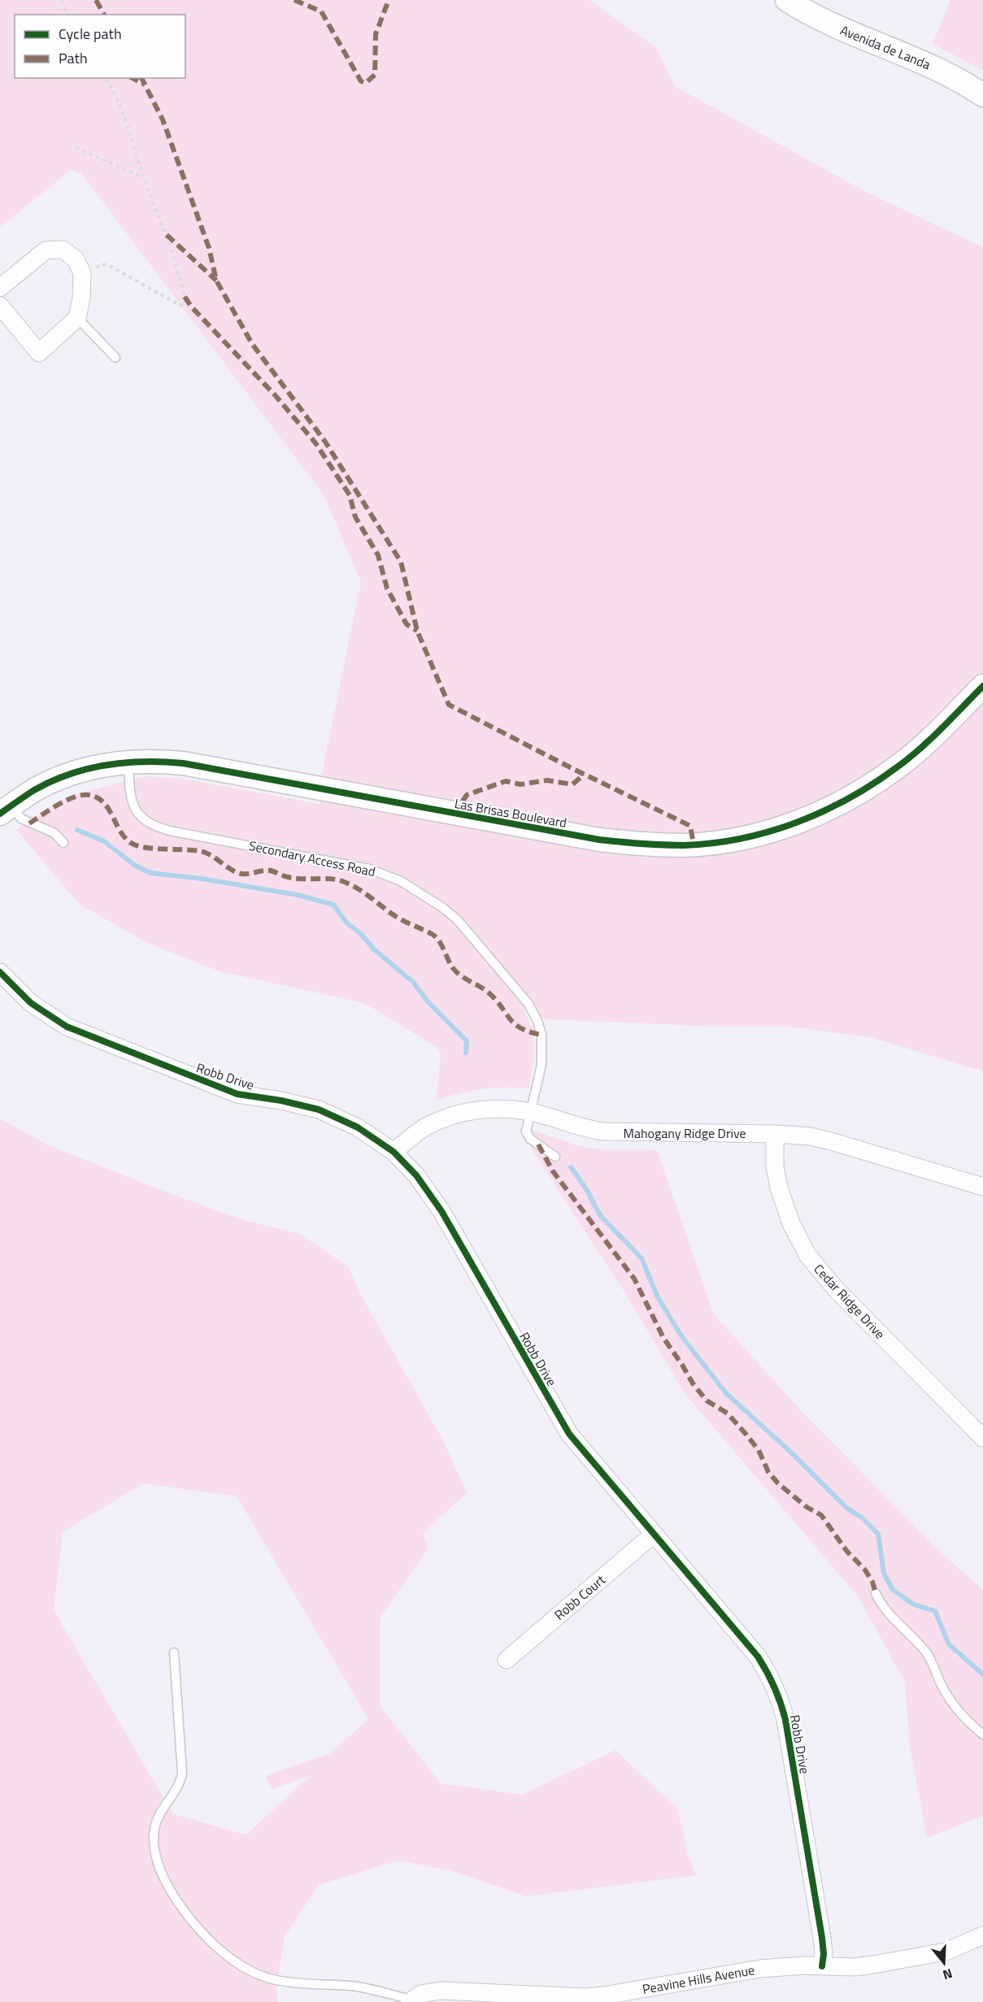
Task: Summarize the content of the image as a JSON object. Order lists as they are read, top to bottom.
{
  "streets": {
    "street": [
      "Avenida de Landa",
      "Las Brisas Boulevard",
      "Robb Drive",
      "Mahogany Ridge Drive",
      "Cedar Ridge Drive",
      "Robb Court",
      "Peavine Hills Avenue"
    ],
    "lane": ["Secondary Access Road"]
  },
  "crossings": [
    ["Las Brisas Boulevard", "Secondary Access Road"],
    ["Secondary Access Road", "Mahogany Ridge Drive"],
    ["Robb Drive", "Mahogany Ridge Drive"],
    ["Robb Drive", "Robb Court"],
    ["Robb Drive", "Peavine Hills Avenue"],
    ["Mahogany Ridge Drive", "Cedar Ridge Drive"]
  ],
  "legend": ["Cycle path", "Path"],
  "north": "bottom"
}
